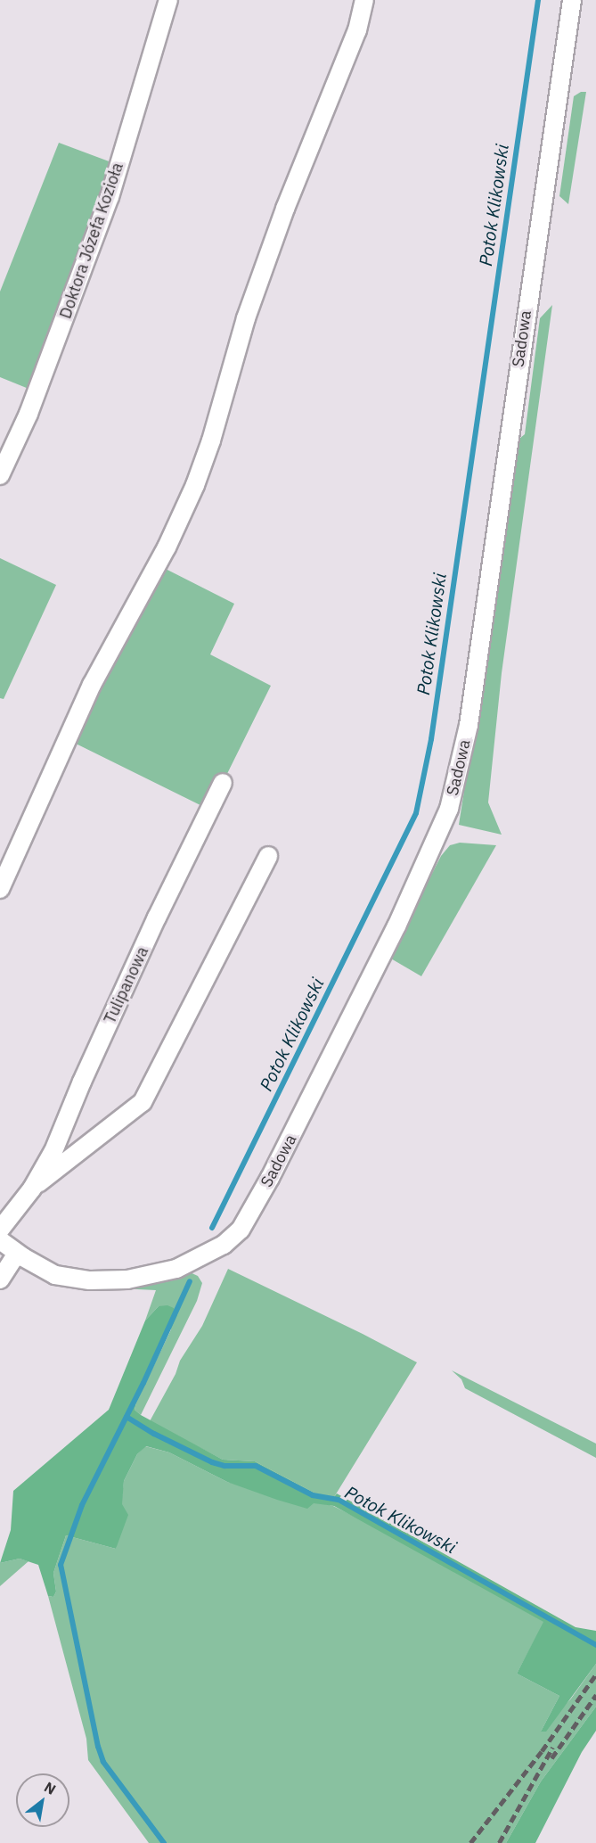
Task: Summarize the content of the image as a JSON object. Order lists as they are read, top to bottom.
{
  "streets": {
    "street": ["Doktora Józefa Kozioła", "Sadowa", "Tulipanowa"]
  },
  "water": ["Potok Klikowski"],
  "north": "top right"
}
